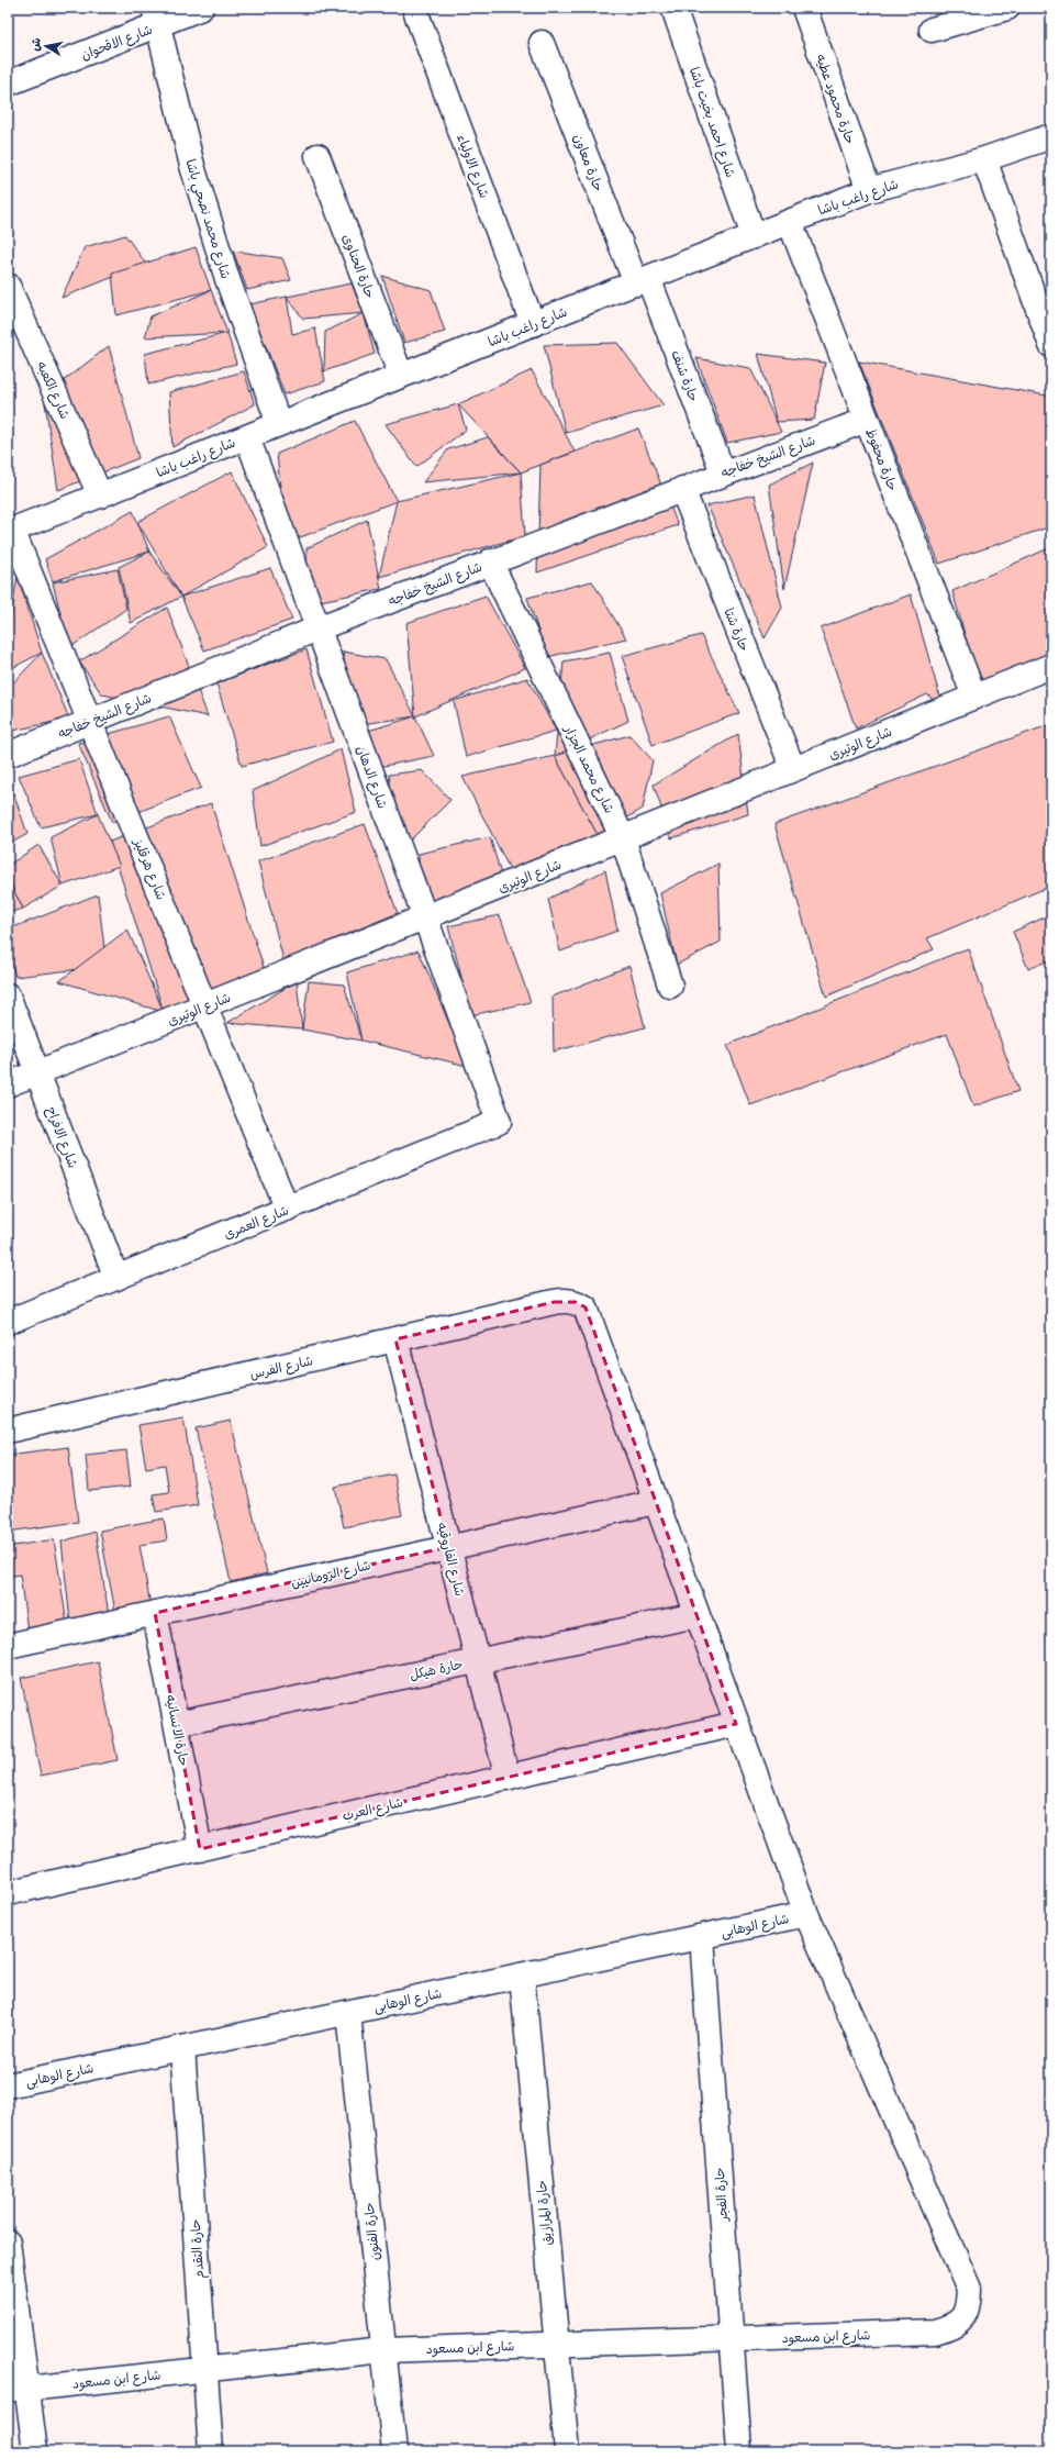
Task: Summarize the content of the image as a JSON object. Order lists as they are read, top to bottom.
{
  "streets": {
    "street": [
      "شارع الاقحوان",
      "حارة محمود عطيه",
      "شارع احمد بخيت باشا",
      "حارة معاون",
      "شارع الاولياء",
      "شارع راغب باشا",
      "شارع محمد نصحي باشا",
      "حارة الحناوى",
      "حارة شنف",
      "شارع الكعبه",
      "شارع الشيخ خفاجه",
      "حارة محفوظ",
      "حارة شتا",
      "شارع الوتيرى",
      "شارع محمد الجزار",
      "شارع الدهان",
      "شارع هرقليز",
      "شارع الافراح",
      "شارع العمرى",
      "شارع الفرس",
      "شارع الفاروقيه",
      "شارع الرومانيين",
      "حارة هيكل",
      "حارة الانسانيه",
      "شارع العرب",
      "شارع الوهابى",
      "حارة الفجر",
      "حارة المرازيق",
      "حارة الفنون",
      "حارة التقدم",
      "شارع ابن مسعود"
    ]
  },
  "crossings": [
    ["شارع الاقحوان", "شارع محمد نصحي باشا"],
    ["حارة محمود عطيه", "شارع راغب باشا"],
    ["شارع احمد بخيت باشا", "شارع راغب باشا"],
    ["حارة معاون", "شارع راغب باشا"],
    ["حارة معاون", "حارة شنف"],
    ["شارع الاولياء", "شارع راغب باشا"],
    ["شارع راغب باشا", "شارع محمد نصحي باشا"],
    ["شارع راغب باشا", "حارة الحناوى"],
    ["شارع راغب باشا", "حارة شنف"],
    ["شارع راغب باشا", "شارع الكعبه"],
    ["شارع راغب باشا", "حارة محفوظ"],
    ["شارع راغب باشا", "شارع الدهان"],
    ["شارع راغب باشا", "شارع هرقليز"],
    ["حارة شنف", "شارع الشيخ خفاجه"],
    ["شارع الشيخ خفاجه", "حارة محفوظ"],
    ["شارع الشيخ خفاجه", "حارة شتا"],
    ["شارع الشيخ خفاجه", "شارع محمد الجزار"],
    ["شارع الشيخ خفاجه", "شارع الدهان"],
    ["شارع الشيخ خفاجه", "شارع هرقليز"],
    ["حارة محفوظ", "شارع الوتيرى"],
    ["حارة شتا", "شارع الوتيرى"],
    ["شارع الوتيرى", "شارع محمد الجزار"],
    ["شارع الوتيرى", "شارع الدهان"],
    ["شارع الوتيرى", "شارع هرقليز"],
    ["شارع الوتيرى", "شارع الافراح"],
    ["شارع الدهان", "شارع العمرى"],
    ["شارع هرقليز", "شارع العمرى"],
    ["شارع الافراح", "شارع العمرى"],
    ["شارع الفرس", "شارع الفاروقيه"],
    ["شارع الفرس", "شارع الرومانيين"],
    ["شارع الفرس", "شارع ابن مسعود"],
    ["شارع الفاروقيه", "شارع الرومانيين"],
    ["شارع الفاروقيه", "حارة هيكل"],
    ["شارع الفاروقيه", "شارع العرب"],
    ["شارع الرومانيين", "حارة الانسانيه"],
    ["شارع الرومانيين", "شارع ابن مسعود"],
    ["حارة هيكل", "حارة الانسانيه"],
    ["حارة هيكل", "شارع ابن مسعود"],
    ["حارة الانسانيه", "شارع العرب"],
    ["شارع العرب", "شارع ابن مسعود"],
    ["شارع الوهابى", "حارة الفجر"],
    ["شارع الوهابى", "حارة المرازيق"],
    ["شارع الوهابى", "حارة الفنون"],
    ["شارع الوهابى", "حارة التقدم"],
    ["شارع الوهابى", "شارع ابن مسعود"],
    ["حارة الفجر", "شارع ابن مسعود"],
    ["حارة المرازيق", "شارع ابن مسعود"],
    ["حارة الفنون", "شارع ابن مسعود"],
    ["حارة التقدم", "شارع ابن مسعود"]
  ],
  "north": "left"
}
